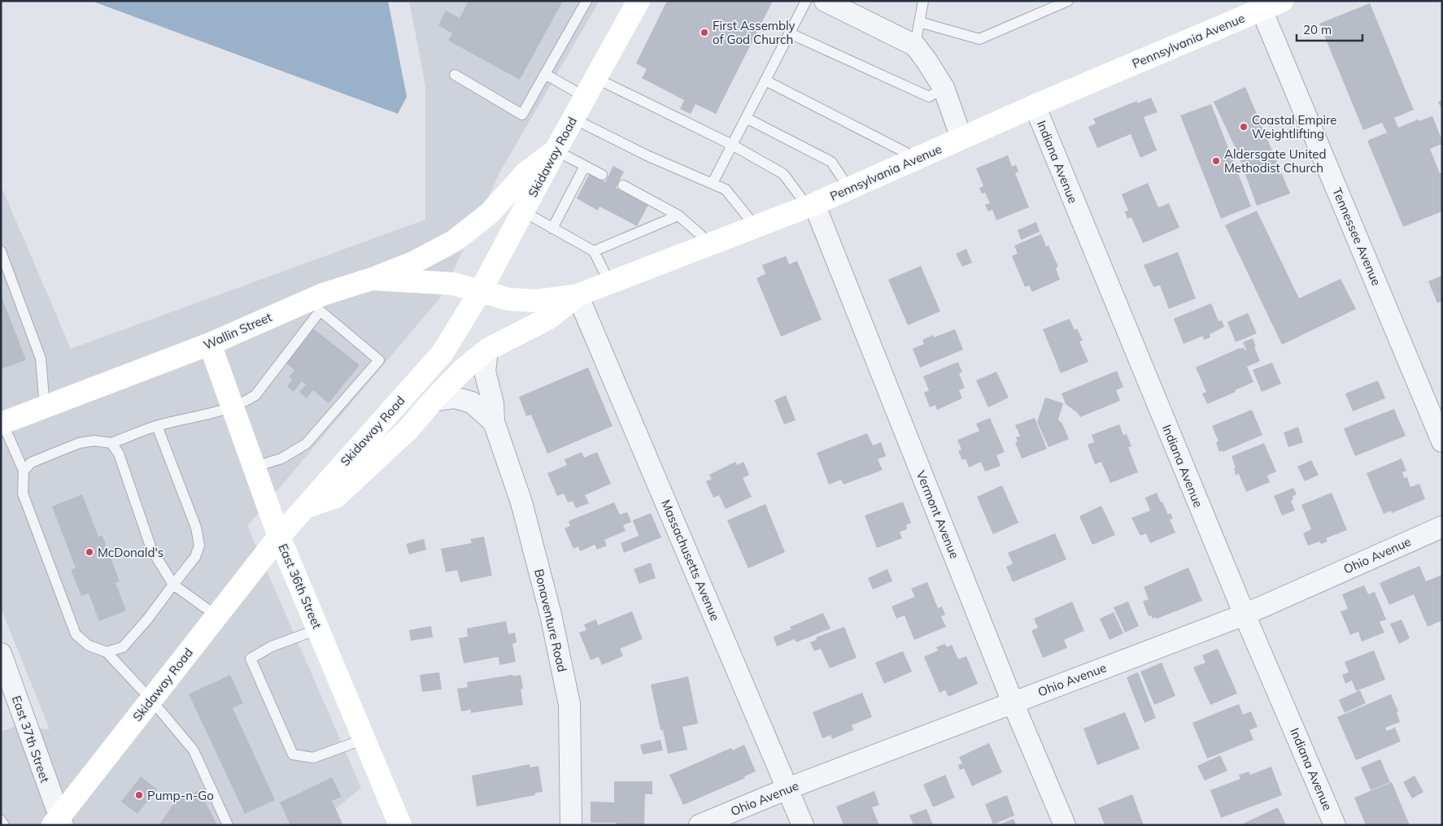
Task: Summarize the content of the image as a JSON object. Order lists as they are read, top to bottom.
{
  "streets": {
    "main road": [
      "Pennsylvania Avenue",
      "Skidaway Road",
      "Wallin Street",
      "East 36th Street"
    ],
    "street": [
      "Indiana Avenue",
      "Tennessee Avenue",
      "Vermont Avenue",
      "Ohio Avenue",
      "Massachusetts Avenue",
      "Bonaventure Road",
      "East 37th Street"
    ]
  },
  "crossings": [
    ["Pennsylvania Avenue", "Skidaway Road"],
    ["Pennsylvania Avenue", "Indiana Avenue"],
    ["Pennsylvania Avenue", "Tennessee Avenue"],
    ["Pennsylvania Avenue", "Wallin Street"],
    ["Pennsylvania Avenue", "Vermont Avenue"],
    ["Pennsylvania Avenue", "Massachusetts Avenue"],
    ["Skidaway Road", "Wallin Street"],
    ["Skidaway Road", "East 36th Street"],
    ["Skidaway Road", "East 37th Street"],
    ["Indiana Avenue", "Ohio Avenue"],
    ["Wallin Street", "East 36th Street"],
    ["Vermont Avenue", "Ohio Avenue"],
    ["Ohio Avenue", "Massachusetts Avenue"]
  ],
  "places": [
    "First Assembly of God Church",
    "Coastal Empire Weightlifting",
    "Aldersgate United Methodist Church",
    "McDonald's",
    "Pump-n-Go"
  ],
  "scale_bar": "20 m"
}
